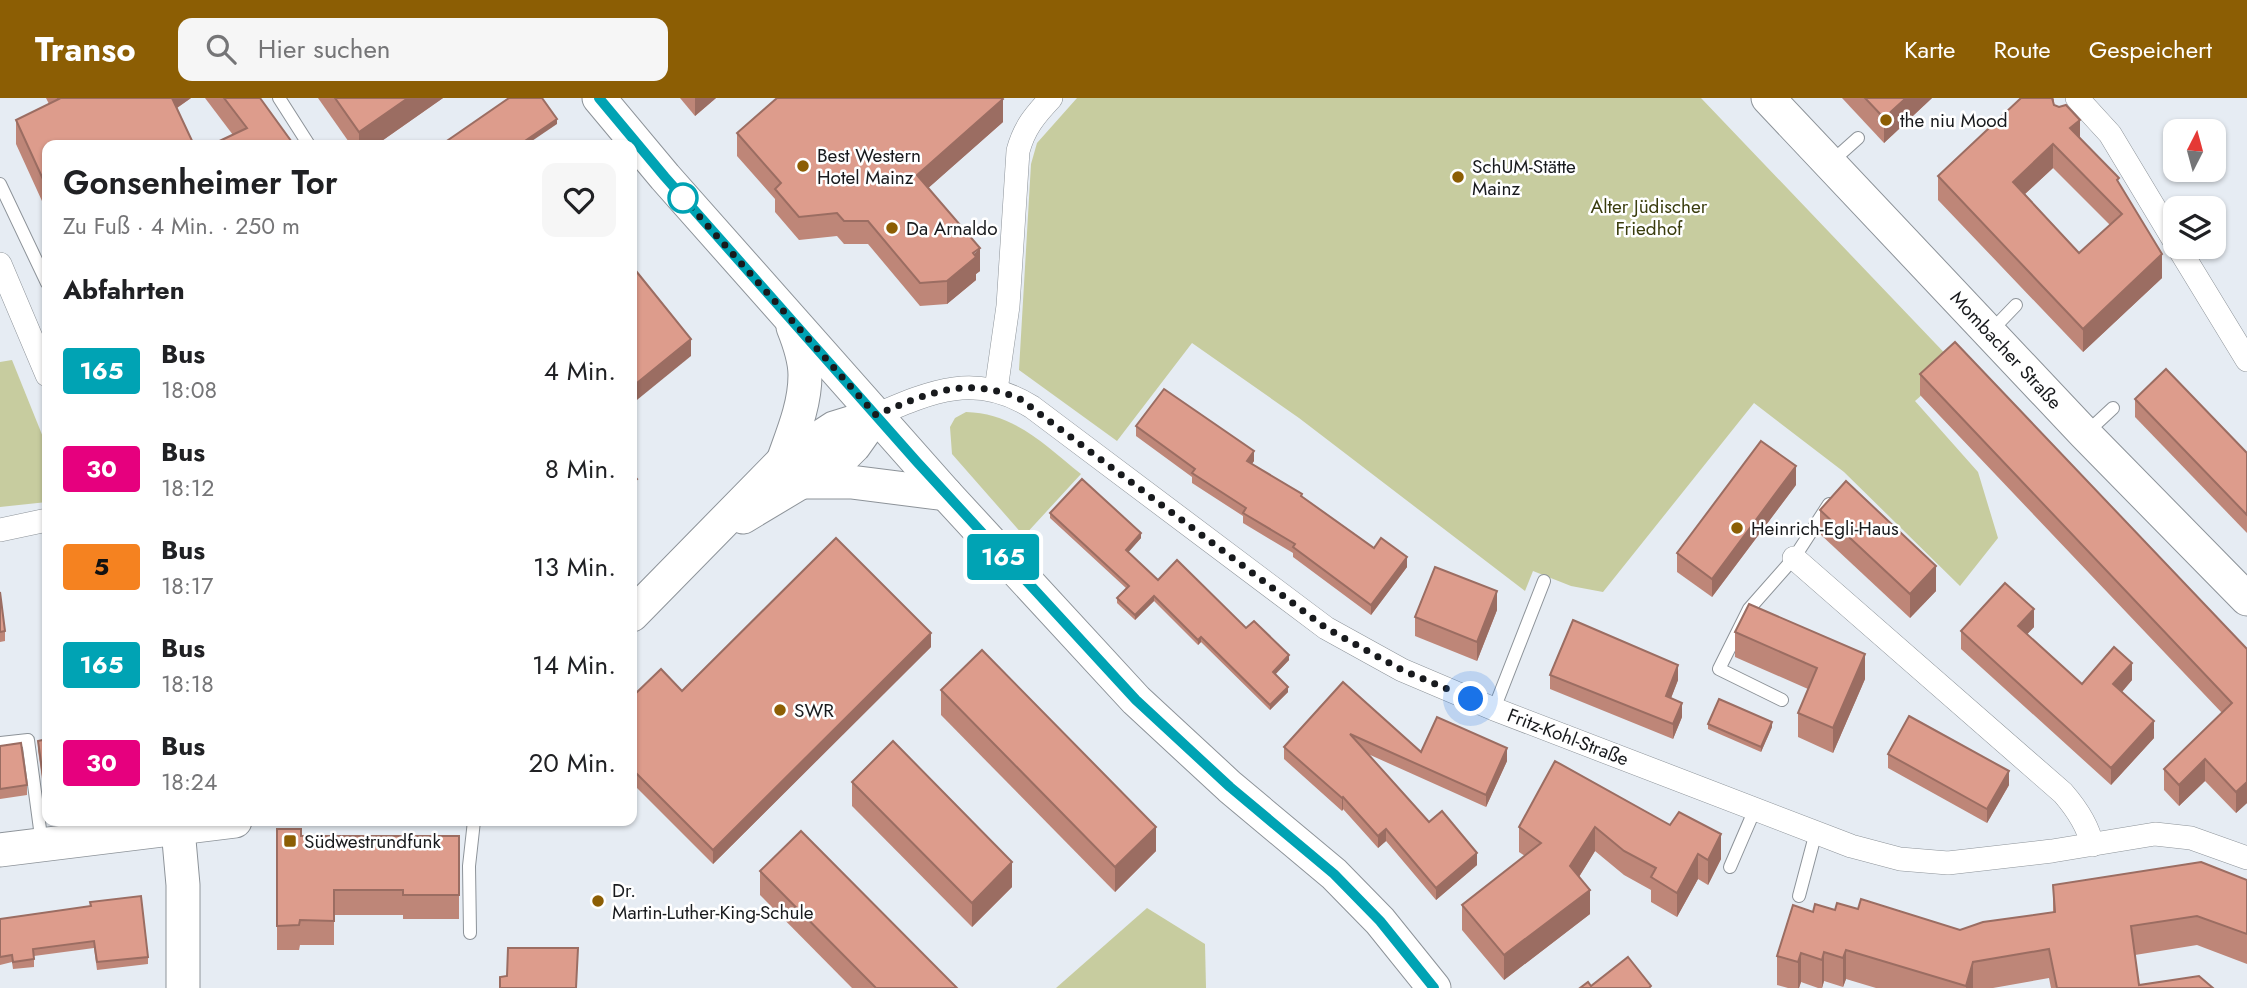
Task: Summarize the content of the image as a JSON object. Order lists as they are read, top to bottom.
{
  "streets": {
    "street": ["Mombacher Straße", "Fritz-Kohl-Straße"]
  },
  "parks": ["Alter Jüdischer Friedhof"],
  "places": {
    "other": [
      "the niu Mood",
      "Best Western Hotel Mainz",
      "SchUM-Stätte Mainz",
      "Da Arnaldo",
      "Heinrich-Egli-Haus",
      "SWR",
      "Dr. Martin-Luther-King-Schule"
    ],
    "transit": ["Südwestrundfunk"]
  },
  "lines": ["bus line 165"],
  "north": "top",
  "page": {
    "header": "Transo",
    "search": "Hier suchen",
    "nav": ["Karte", "Route", "Gespeichert"],
    "on_map": "165",
    "heading": [
      ["Gonsenheimer Tor", "Zu Fuß · 4 Min. · 250 m"],
      "Abfahrten"
    ],
    "list": [
      {
        "mark": "165",
        "name": "Bus",
        "note": "18:08",
        "value": "4 Min."
      },
      {
        "mark": "30",
        "name": "Bus",
        "note": "18:12",
        "value": "8 Min."
      },
      {
        "mark": "5",
        "name": "Bus",
        "note": "18:17",
        "value": "13 Min."
      },
      {
        "mark": "165",
        "name": "Bus",
        "note": "18:18",
        "value": "14 Min."
      },
      {
        "mark": "30",
        "name": "Bus",
        "note": "18:24",
        "value": "20 Min."
      }
    ]
  }
}
